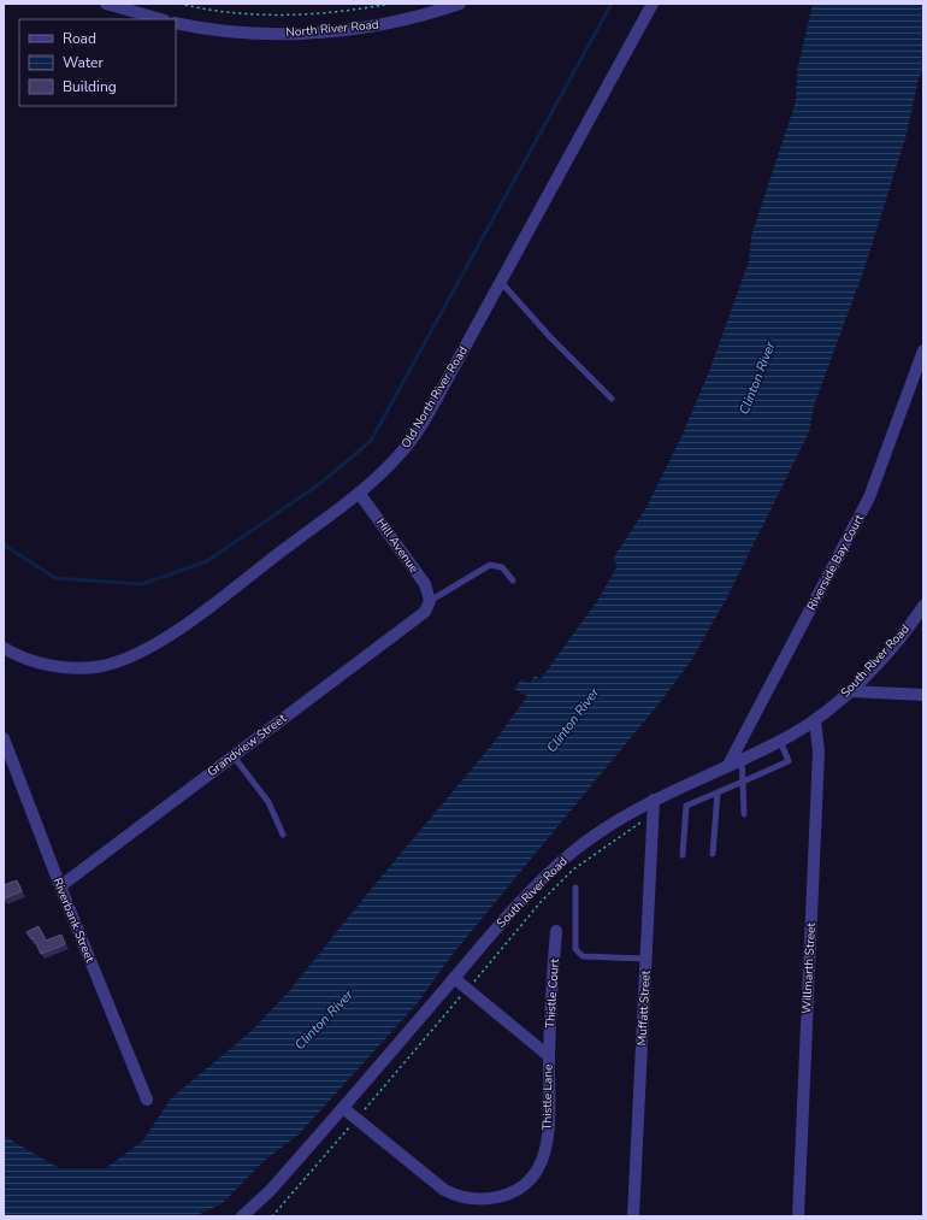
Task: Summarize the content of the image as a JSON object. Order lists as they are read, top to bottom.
{
  "streets": {
    "street": [
      "North River Road",
      "Old North River Road",
      "Hill Avenue",
      "Riverside Bay Court",
      "South River Road",
      "Grandview Street",
      "Riverbank Street",
      "Willmarth Street",
      "Thistle Court",
      "Muffatt Street",
      "Thistle Lane"
    ]
  },
  "crossings": [
    ["Old North River Road", "Hill Avenue"],
    ["Hill Avenue", "Grandview Street"],
    ["Riverside Bay Court", "South River Road"],
    ["South River Road", "Willmarth Street"],
    ["South River Road", "Muffatt Street"],
    ["South River Road", "Thistle Lane"],
    ["Grandview Street", "Riverbank Street"],
    ["Thistle Court", "Thistle Lane"]
  ],
  "water": ["Clinton River"],
  "legend": ["Road", "Water", "Building"]
}
